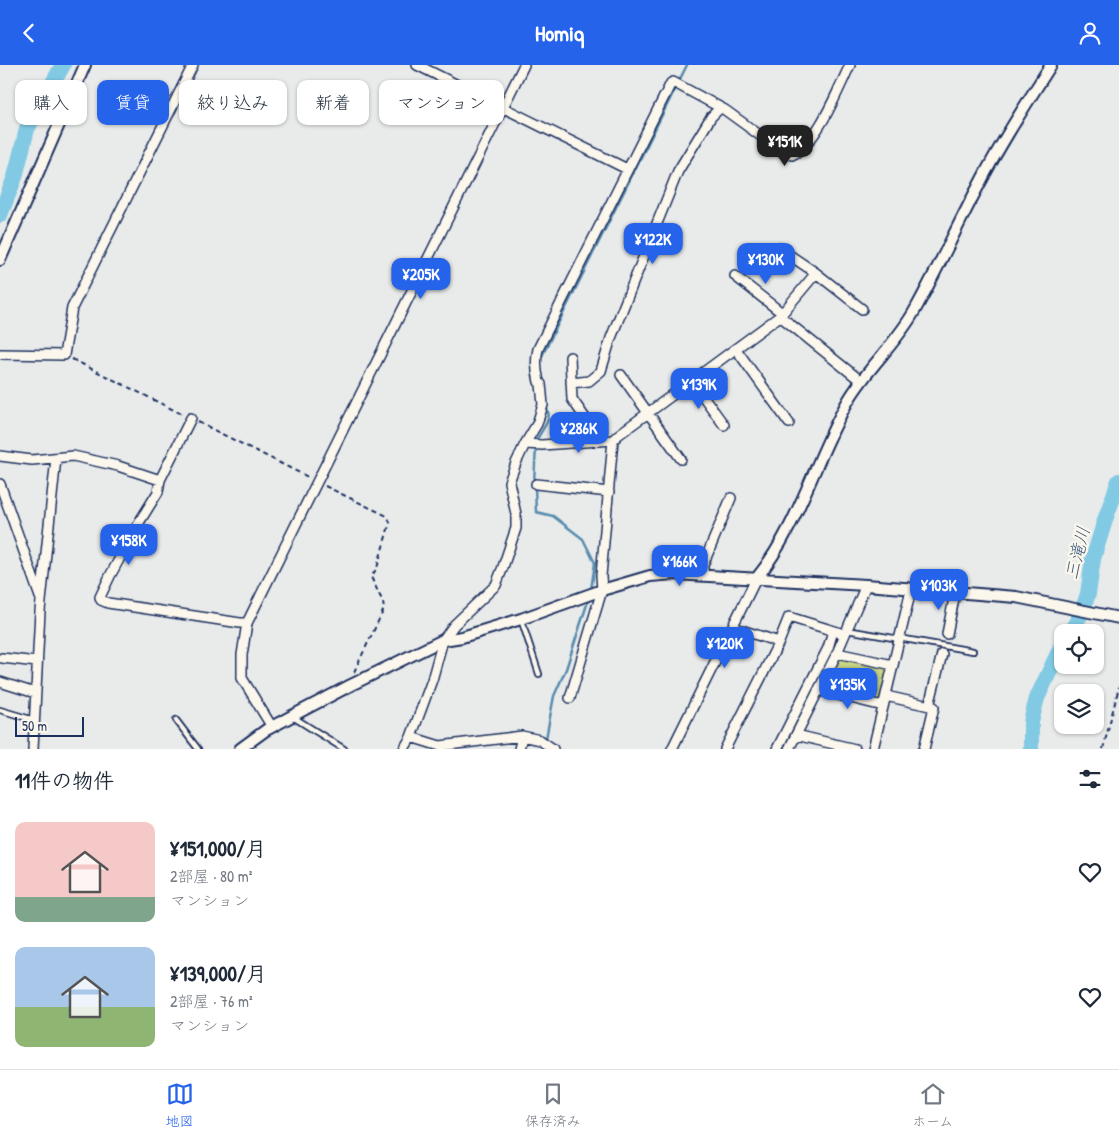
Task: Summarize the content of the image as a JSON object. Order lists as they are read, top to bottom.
{
  "water": ["三滝川"],
  "scale_bar": "50 m",
  "page": {
    "header": "Homiq",
    "chip": [
      "購入",
      "賃貸",
      "絞り込み",
      "新着",
      "マンション"
    ],
    "price": [
      "¥151K",
      "¥122K",
      "¥130K",
      "¥205K",
      "¥139K",
      "¥286K",
      "¥158K",
      "¥166K",
      "¥103K",
      "¥120K",
      "¥135K"
    ],
    "scale": "50 m",
    "heading": "11件の物件",
    "list": [
      {
        "name": "¥151,000/月",
        "note": "2部屋 · 80 m² · マンション"
      },
      {
        "name": "¥139,000/月",
        "note": "2部屋 · 76 m² · マンション"
      }
    ],
    "tabs": ["地図", "保存済み", "ホーム"]
  }
}
